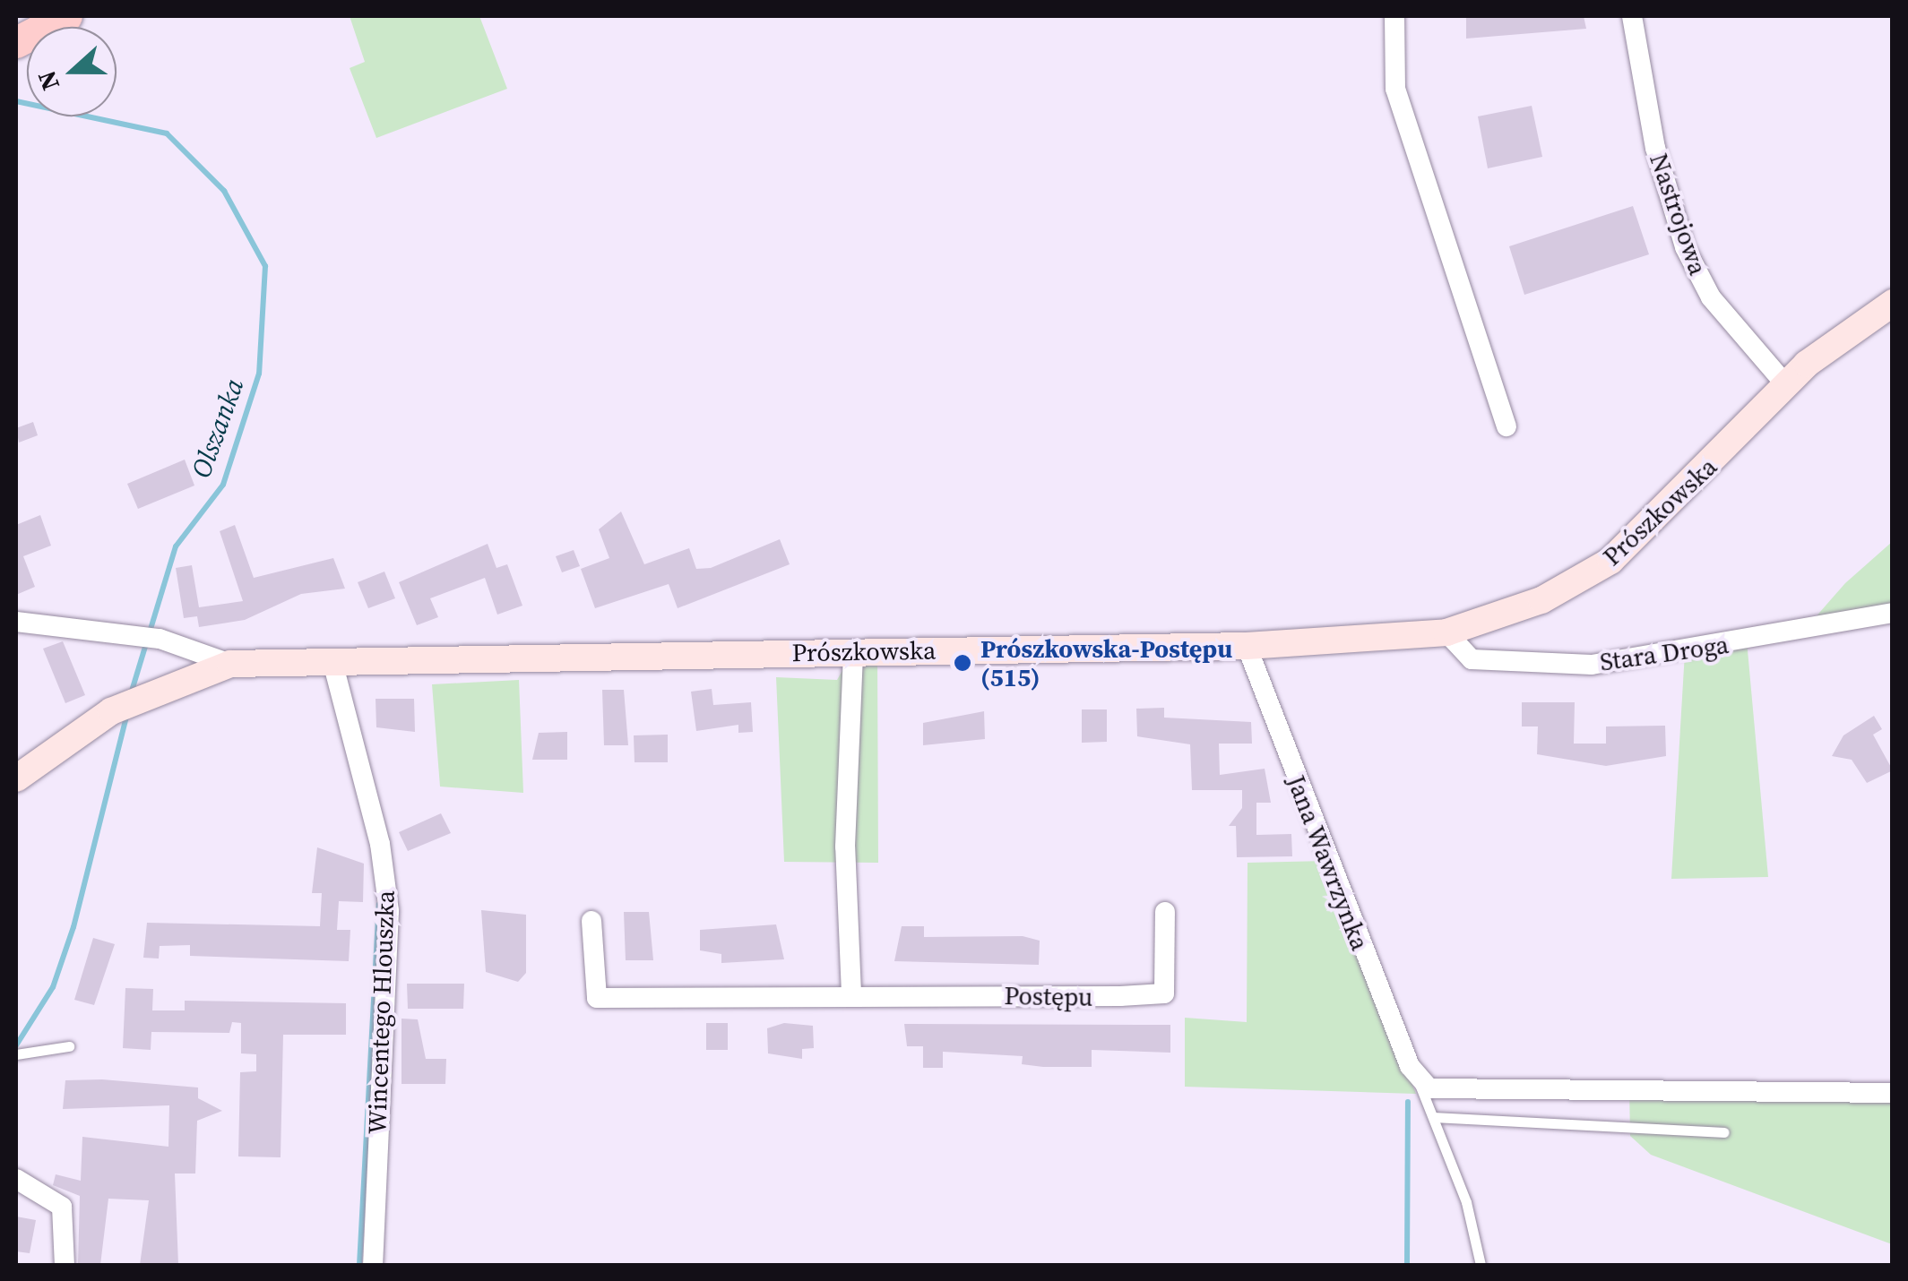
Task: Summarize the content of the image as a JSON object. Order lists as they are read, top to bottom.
{
  "streets": {
    "main road": ["Prószkowska"],
    "street": [
      "Nastrojowa",
      "Stara Droga",
      "Jana Wawrzynka",
      "Postępu",
      "Wincentego Hlouszka"
    ]
  },
  "crossings": [
    ["Nastrojowa", "Prószkowska"],
    ["Prószkowska", "Stara Droga"],
    ["Prószkowska", "Jana Wawrzynka"],
    ["Prószkowska", "Wincentego Hlouszka"]
  ],
  "water": ["Olszanka"],
  "places": ["Prószkowska-Postępu (515)"],
  "north": "left"
}
